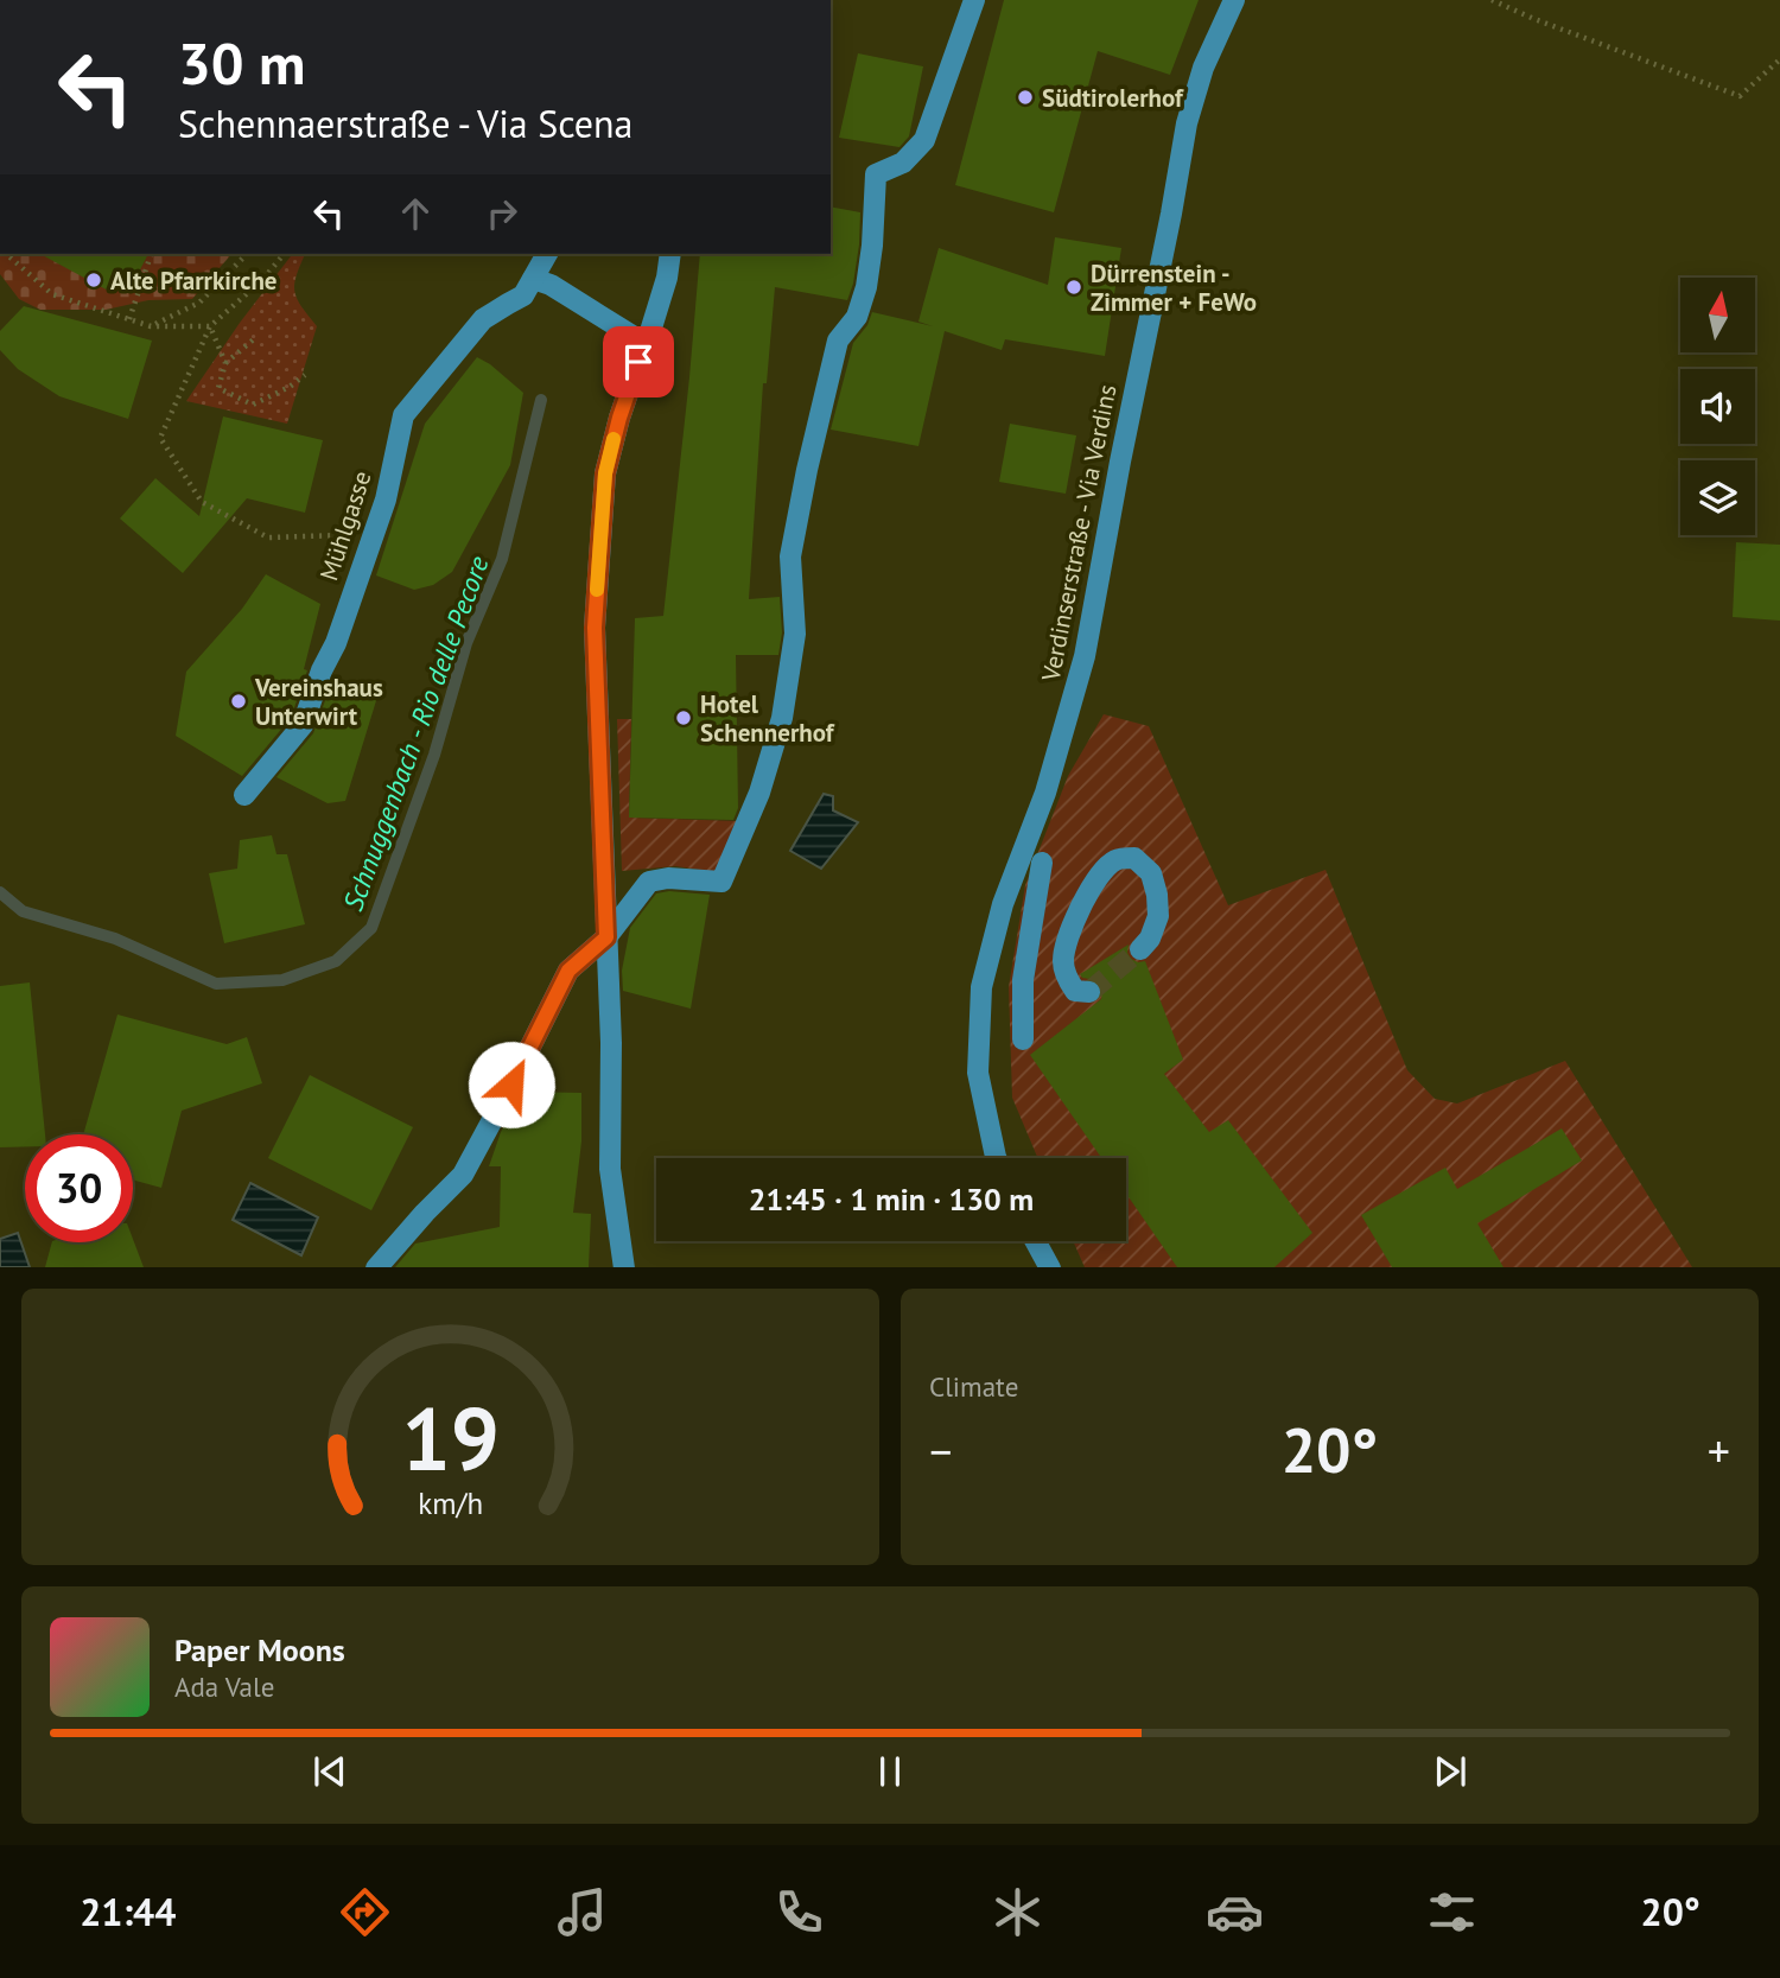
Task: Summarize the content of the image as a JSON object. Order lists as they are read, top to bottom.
{
  "streets": {
    "street": ["Mühlgasse", "Verdinserstraße - Via Verdins"]
  },
  "water": ["Schnuggenbach - Rio delle Pecore"],
  "places": [
    "Südtirolerhof",
    "Alte Pfarrkirche",
    "Dürrenstein - Zimmer + FeWo",
    "Vereinshaus Unterwirt",
    "Hotel Schennerhof"
  ],
  "north": "top",
  "page": {
    "turn": ["30 m", "Schennaerstraße - Via Scena"],
    "limit": "30",
    "trip": "21:45 · 1 min · 130 m",
    "tile": "Climate",
    "heat": ["−", "20°", "+"],
    "song": ["Paper Moons", "Ada Vale"],
    "tabs": ["21:44", "20°"],
    "gauge": ["19", "km/h"]
  }
}
